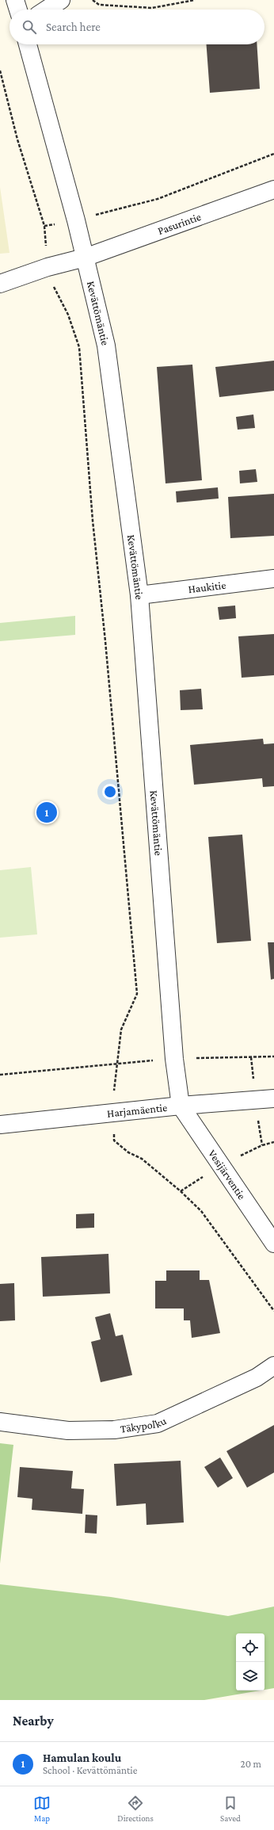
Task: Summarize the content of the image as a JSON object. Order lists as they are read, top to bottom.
{
  "streets": {
    "street": [
      "Pasurintie",
      "Kevättömäntie",
      "Haukitie",
      "Harjamäentie",
      "Vesijärventie",
      "Täkypolku"
    ]
  },
  "crossings": [
    ["Pasurintie", "Kevättömäntie"],
    ["Kevättömäntie", "Haukitie"],
    ["Kevättömäntie", "Harjamäentie"],
    ["Kevättömäntie", "Vesijärventie"],
    ["Harjamäentie", "Vesijärventie"]
  ],
  "page": {
    "search": "Search here",
    "pins": "1",
    "heading": "Nearby",
    "list": [
      {
        "mark": "1",
        "name": "Hamulan koulu",
        "note": "School · Kevättömäntie",
        "value": "20 m"
      }
    ],
    "nav": ["Map", "Directions", "Saved"]
  }
}
